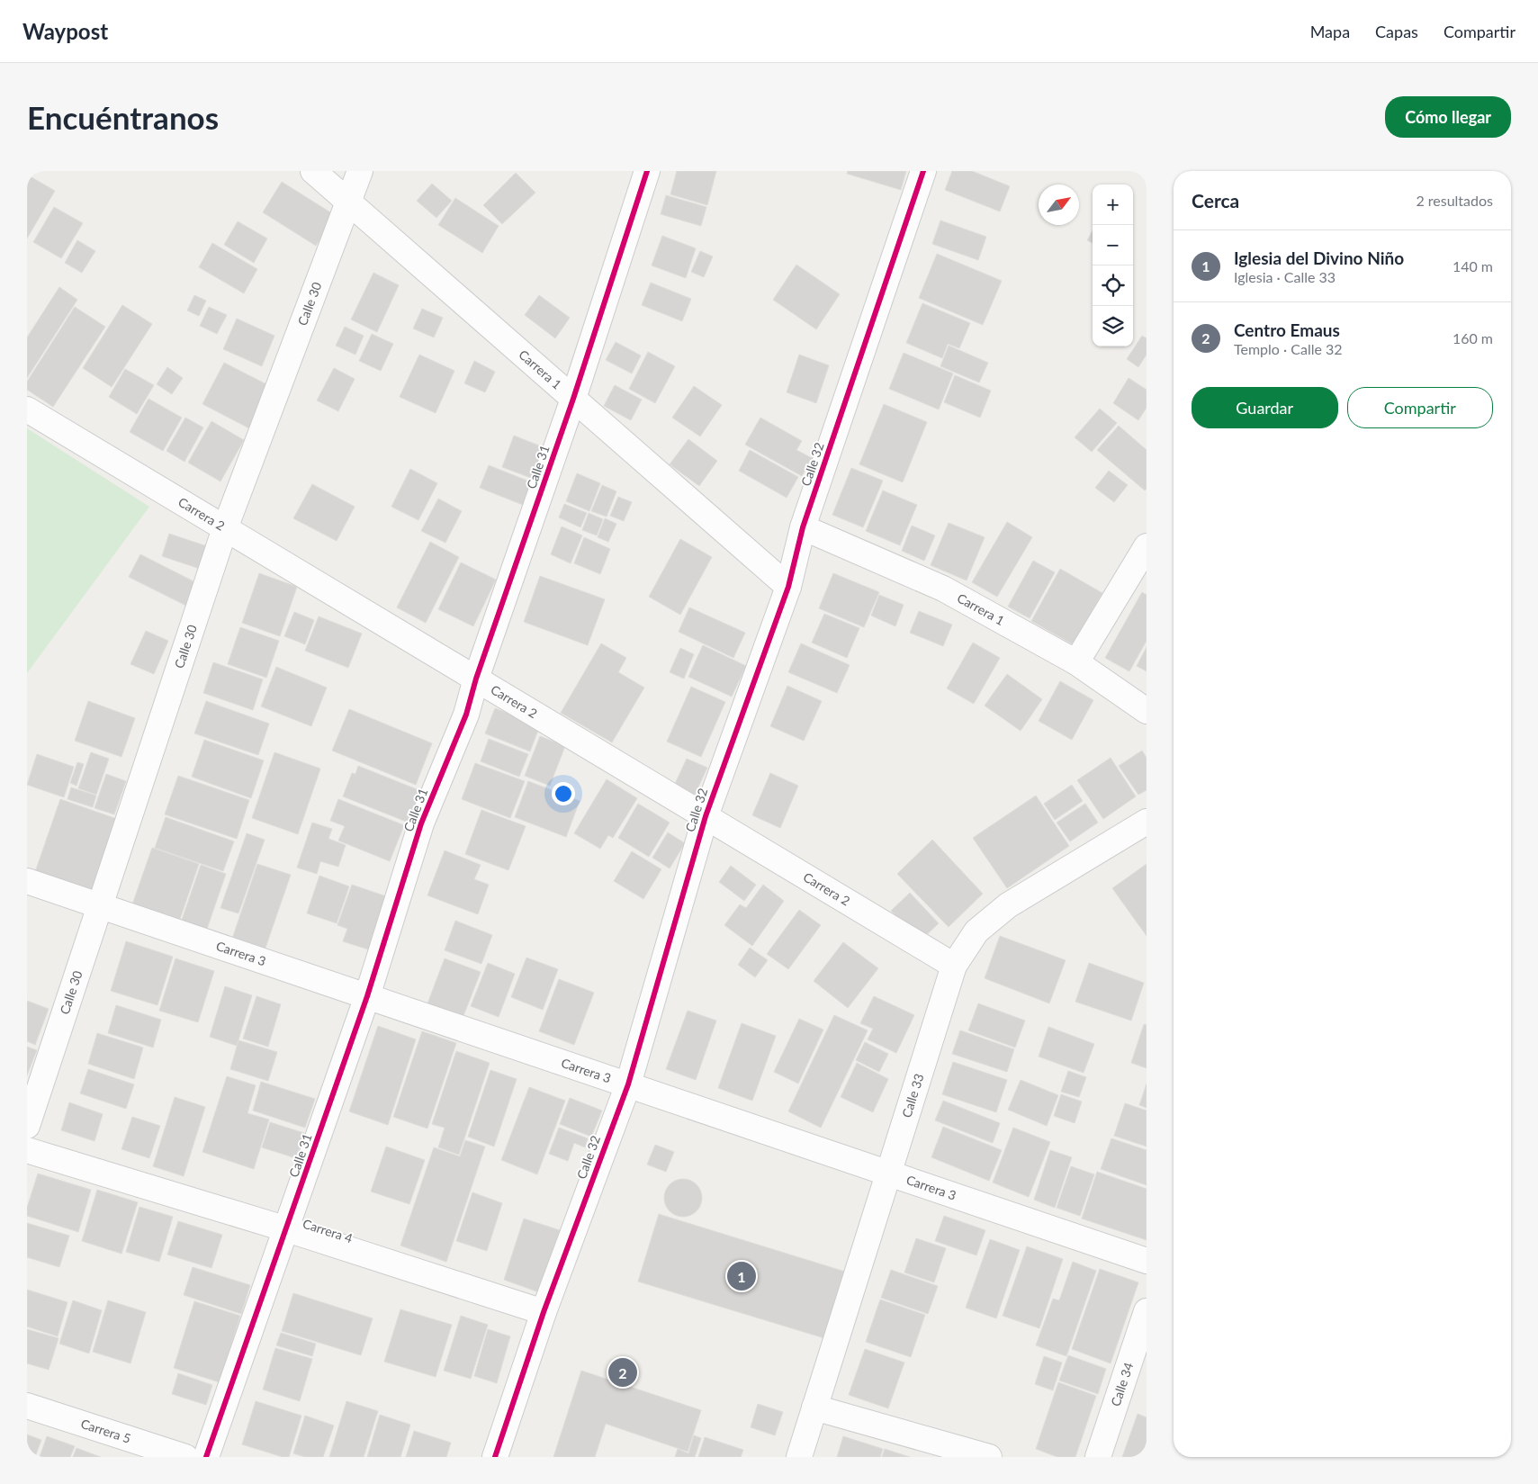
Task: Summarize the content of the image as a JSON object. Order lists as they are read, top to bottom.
{
  "streets": {
    "street": [
      "Calle 30",
      "Carrera 1",
      "Calle 32",
      "Calle 31",
      "Carrera 2",
      "Carrera 3",
      "Calle 33",
      "Carrera 4",
      "Calle 34",
      "Carrera 5"
    ]
  },
  "crossings": [
    ["Calle 30", "Carrera 1"],
    ["Calle 30", "Carrera 2"],
    ["Calle 30", "Carrera 3"],
    ["Carrera 1", "Calle 32"],
    ["Carrera 1", "Calle 31"],
    ["Calle 32", "Carrera 2"],
    ["Calle 32", "Carrera 3"],
    ["Calle 32", "Carrera 4"],
    ["Calle 31", "Carrera 2"],
    ["Calle 31", "Carrera 3"],
    ["Calle 31", "Carrera 4"],
    ["Carrera 2", "Calle 33"],
    ["Carrera 3", "Calle 33"]
  ],
  "north": "top right",
  "page": {
    "header": "Waypost",
    "nav": ["Mapa", "Capas", "Compartir"],
    "buttons": [
      "Cómo llegar",
      ["Guardar", "Compartir"]
    ],
    "title": "Encuéntranos",
    "heading": ["Cerca", "2 resultados"],
    "map_buttons": ["+", "−"],
    "list": [
      {
        "mark": "1",
        "name": "Iglesia del Divino Niño",
        "note": "Iglesia · Calle 33",
        "value": "140 m"
      },
      {
        "mark": "2",
        "name": "Centro Emaus",
        "note": "Templo · Calle 32",
        "value": "160 m"
      }
    ],
    "pins": ["1", "2"]
  }
}
